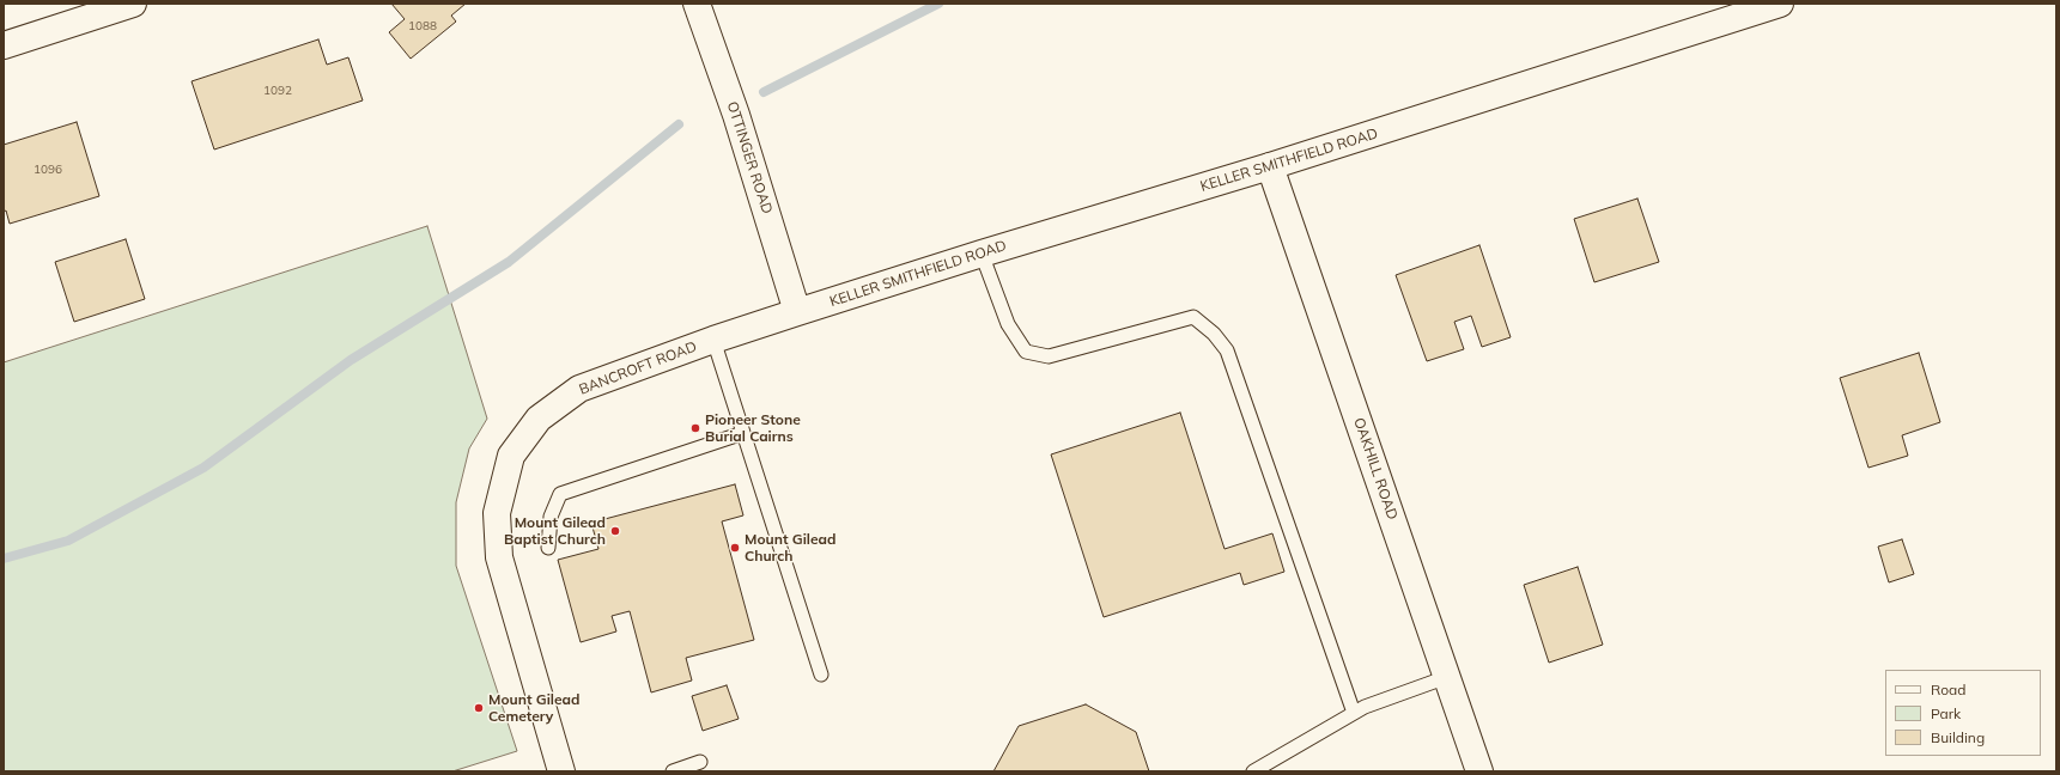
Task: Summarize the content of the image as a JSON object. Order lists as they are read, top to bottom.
{
  "streets": {
    "street": [
      "OTTINGER ROAD",
      "KELLER SMITHFIELD ROAD",
      "BANCROFT ROAD",
      "OAKHILL ROAD"
    ]
  },
  "crossings": [
    ["OTTINGER ROAD", "KELLER SMITHFIELD ROAD"],
    ["OTTINGER ROAD", "BANCROFT ROAD"],
    ["KELLER SMITHFIELD ROAD", "BANCROFT ROAD"],
    ["KELLER SMITHFIELD ROAD", "OAKHILL ROAD"]
  ],
  "places": [
    "Pioneer Stone Burial Cairns",
    "Mount Gilead Baptist Church",
    "Mount Gilead Church",
    "Mount Gilead Cemetery"
  ],
  "house_numbers": ["1088", "1092", "1096"],
  "legend": ["Road", "Park", "Building"]
}
